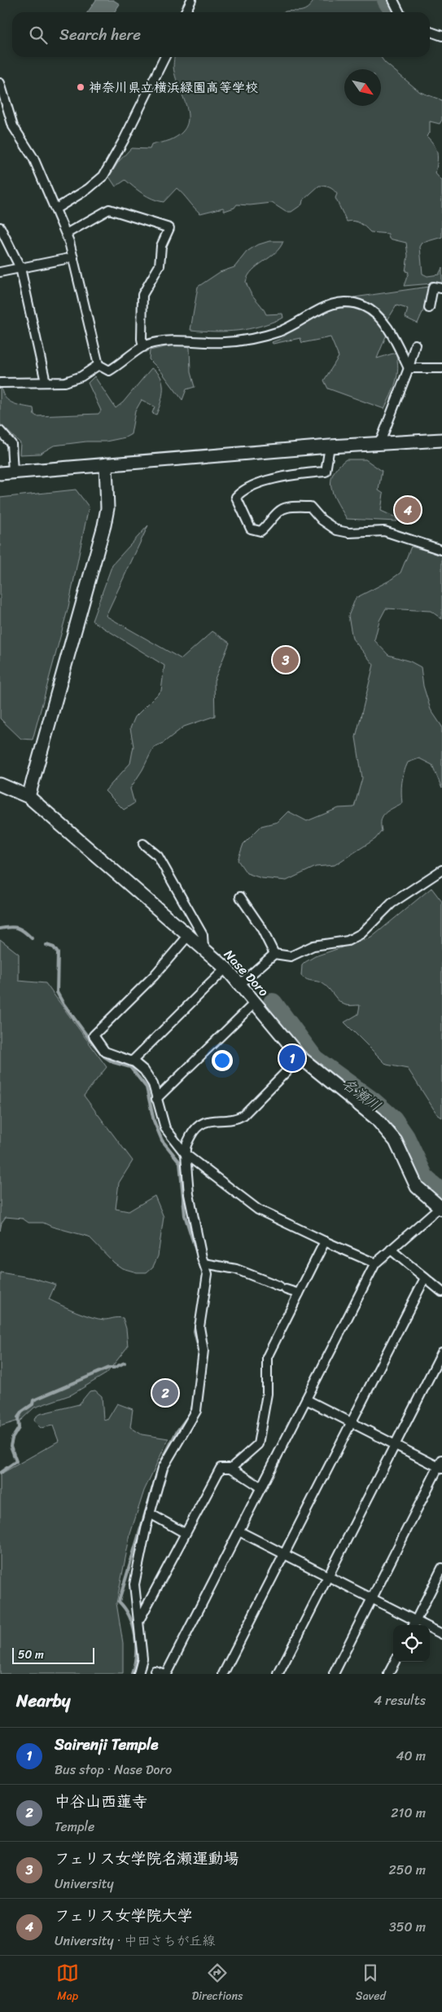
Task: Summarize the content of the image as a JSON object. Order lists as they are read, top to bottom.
{
  "streets": {
    "street": ["Nase Doro"]
  },
  "water": ["名瀬川"],
  "places": ["神奈川県立横浜緑園高等学校"],
  "scale_bar": "50 m",
  "north": "bottom right",
  "page": {
    "search": "Search here",
    "pins": [
      "4",
      "3",
      "1",
      "2"
    ],
    "scale": "50 m",
    "heading": ["Nearby", "4 results"],
    "list": [
      {
        "mark": "1",
        "name": "Sairenji Temple",
        "note": "Bus stop · Nase Doro",
        "value": "40 m"
      },
      {
        "mark": "2",
        "name": "中谷山西蓮寺",
        "note": "Temple",
        "value": "210 m"
      },
      {
        "mark": "3",
        "name": "フェリス女学院名瀬運動場",
        "note": "University",
        "value": "250 m"
      },
      {
        "mark": "4",
        "name": "フェリス女学院大学",
        "note": "University · 中田さちが丘線",
        "value": "350 m"
      }
    ],
    "nav": ["Map", "Directions", "Saved"]
  }
}
